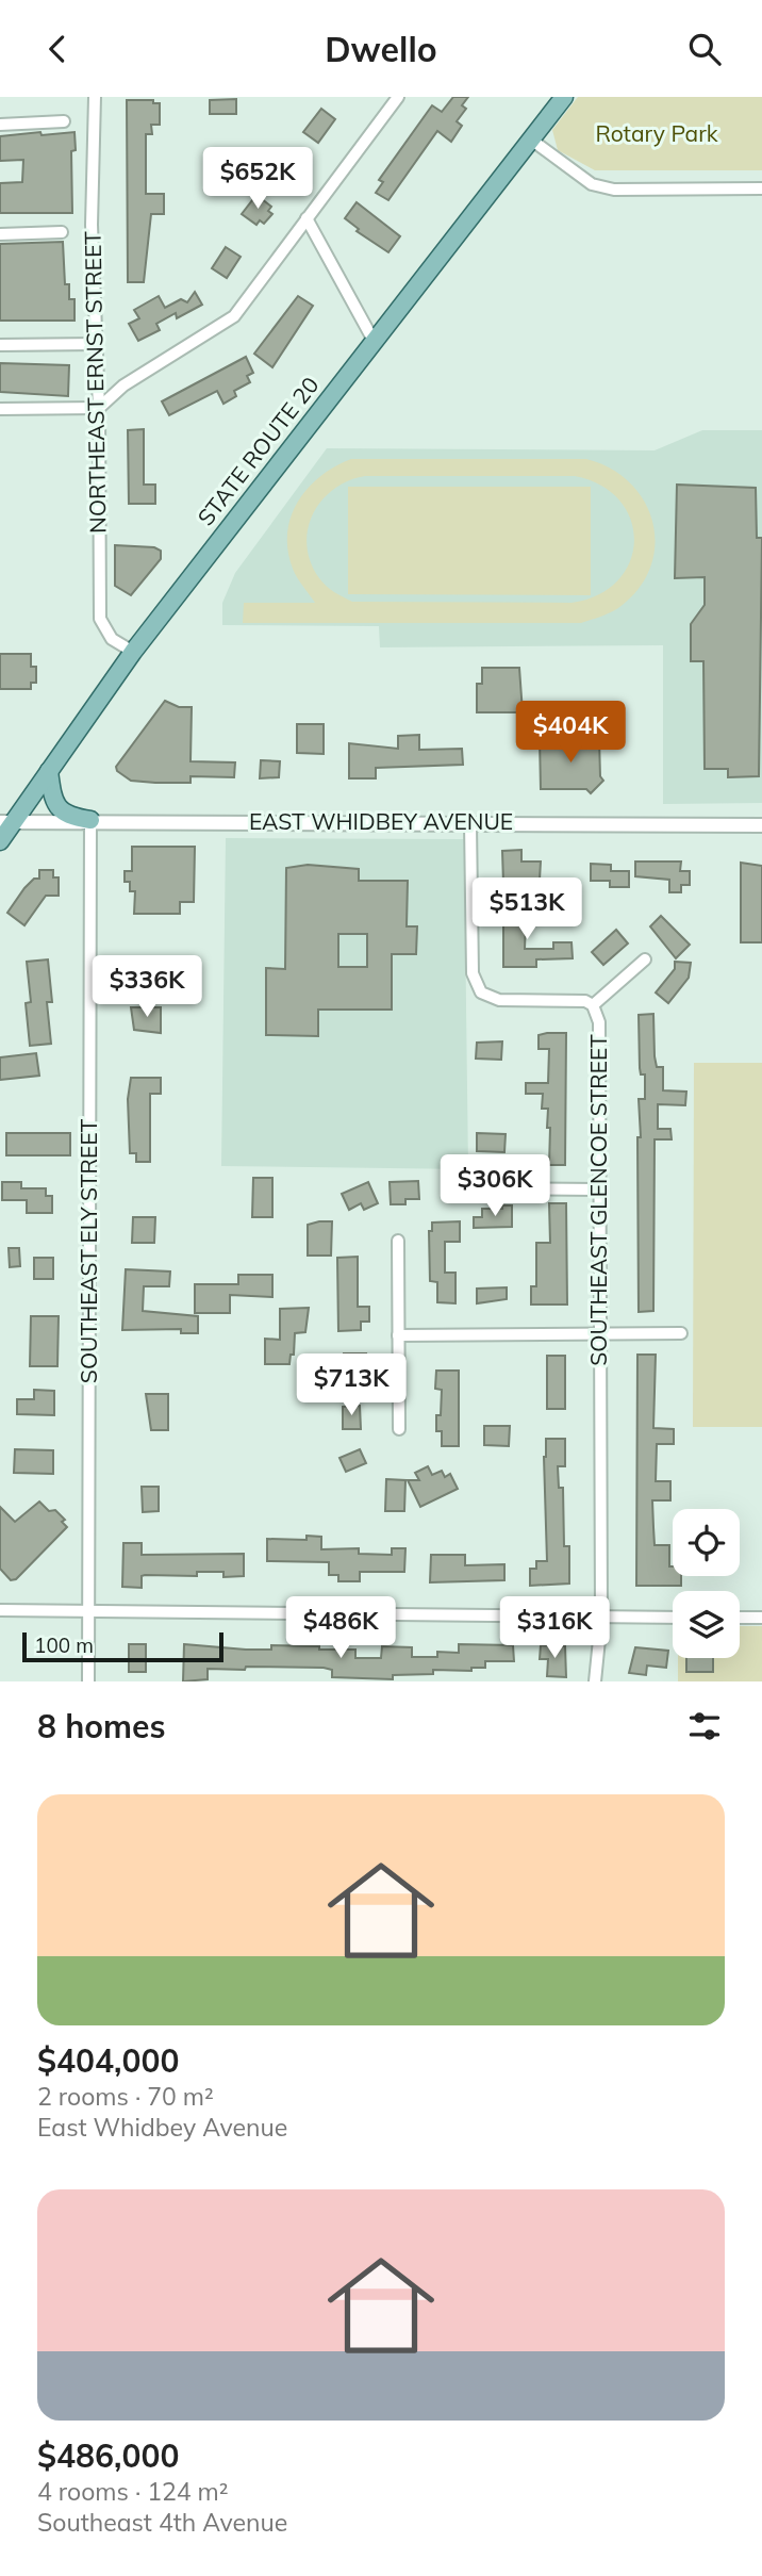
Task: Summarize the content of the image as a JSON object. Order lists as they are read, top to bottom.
{
  "streets": {
    "main road": ["STATE ROUTE 20"],
    "street": [
      "NORTHEAST ERNST STREET",
      "EAST WHIDBEY AVENUE",
      "SOUTHEAST GLENCOE STREET",
      "SOUTHEAST ELY STREET"
    ]
  },
  "crossings": [
    ["NORTHEAST ERNST STREET", "STATE ROUTE 20"],
    ["STATE ROUTE 20", "EAST WHIDBEY AVENUE"],
    ["EAST WHIDBEY AVENUE", "SOUTHEAST GLENCOE STREET"],
    ["EAST WHIDBEY AVENUE", "SOUTHEAST ELY STREET"]
  ],
  "parks": ["Rotary Park"],
  "scale_bar": "100 m",
  "page": {
    "header": "Dwello",
    "price": [
      "$652K",
      "$404K",
      "$513K",
      "$336K",
      "$306K",
      "$713K",
      "$486K",
      "$316K"
    ],
    "scale": "100 m",
    "heading": "8 homes",
    "list": [
      {
        "name": "$404,000",
        "note": "2 rooms · 70 m² · East Whidbey Avenue"
      },
      {
        "name": "$486,000",
        "note": "4 rooms · 124 m² · Southeast 4th Avenue"
      }
    ]
  }
}
